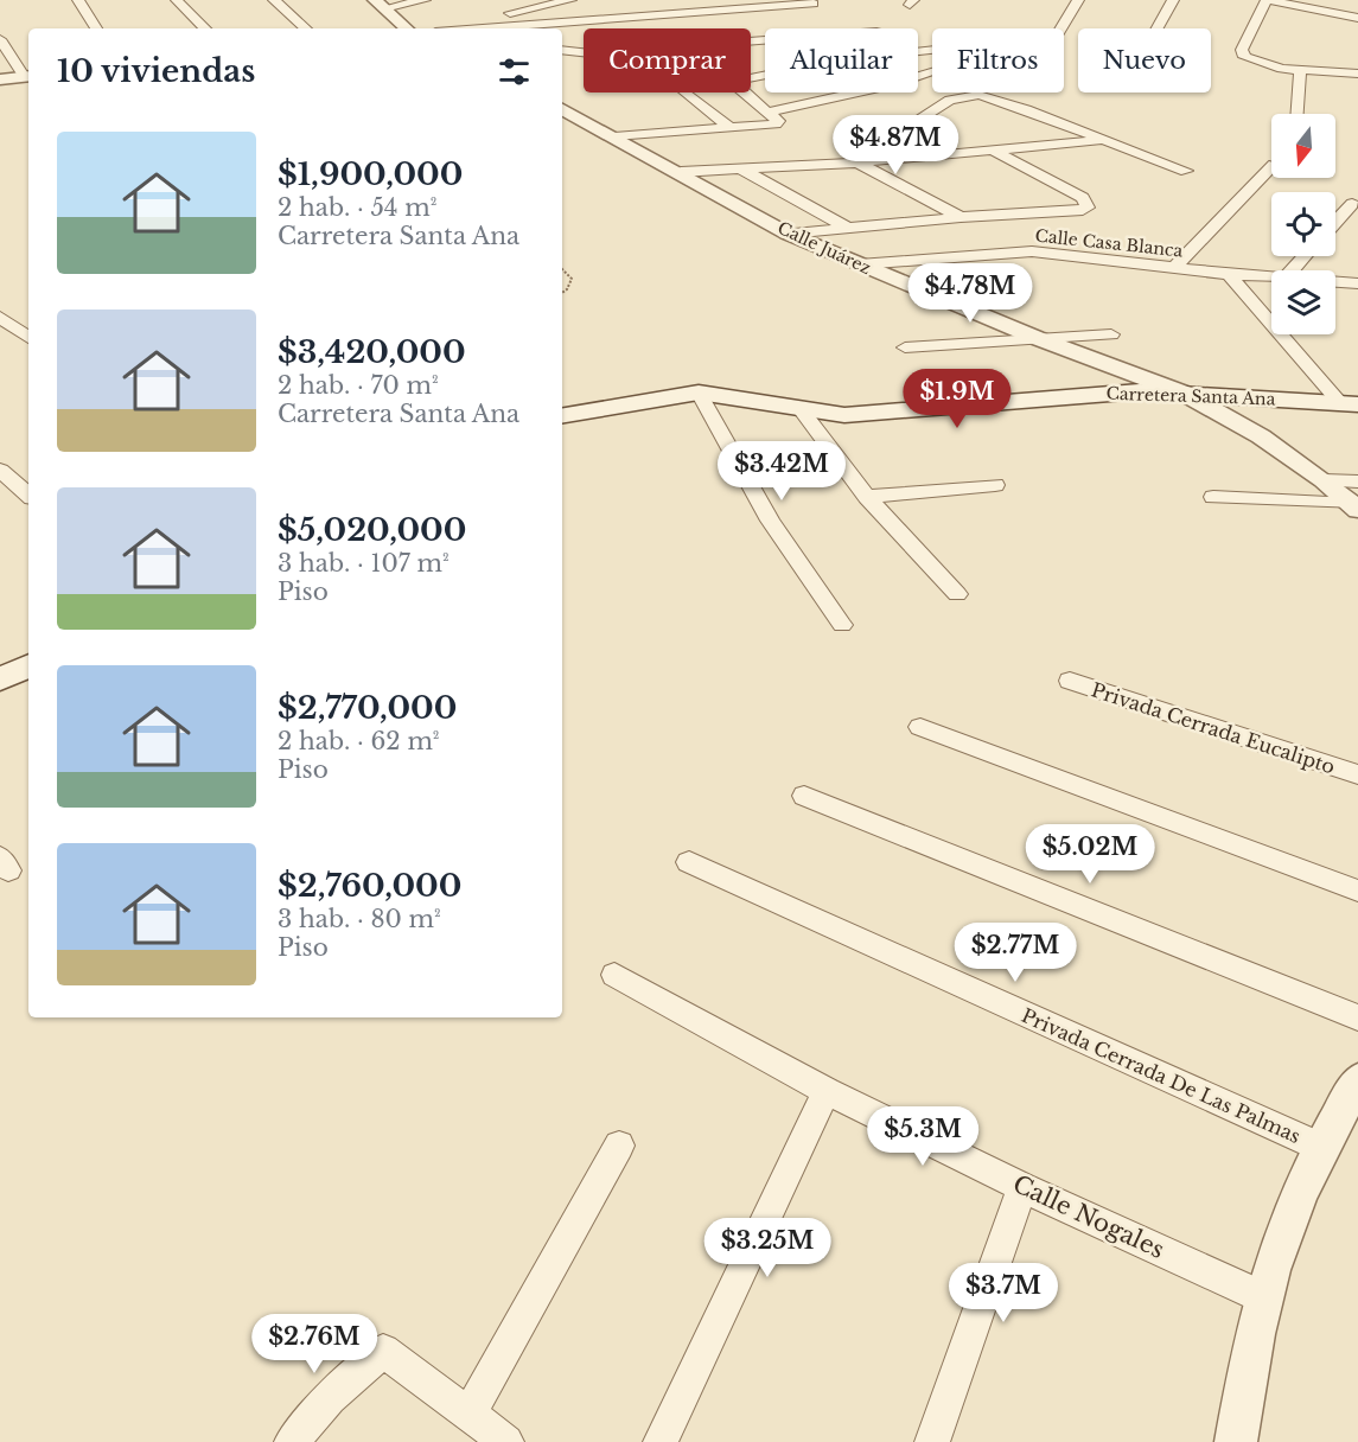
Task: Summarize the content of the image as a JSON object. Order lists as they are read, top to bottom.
{
  "streets": {
    "main road": ["Carretera Santa Ana"],
    "street": [
      "Calle Casa Blanca",
      "Calle Juárez",
      "Privada Cerrada Eucalipto",
      "Privada Cerrada De Las Palmas",
      "Calle Nogales"
    ]
  },
  "crossings": [
    ["Calle Casa Blanca", "Calle Juárez"],
    ["Calle Juárez", "Carretera Santa Ana"]
  ],
  "north": "bottom",
  "page": {
    "chip": [
      "Comprar",
      "Alquilar",
      "Filtros",
      "Nuevo"
    ],
    "heading": "10 viviendas",
    "list": [
      {
        "name": "$1,900,000",
        "note": "2 hab. · 54 m² · Carretera Santa Ana"
      },
      {
        "name": "$3,420,000",
        "note": "2 hab. · 70 m² · Carretera Santa Ana"
      },
      {
        "name": "$5,020,000",
        "note": "3 hab. · 107 m² · Piso"
      },
      {
        "name": "$2,770,000",
        "note": "2 hab. · 62 m² · Piso"
      },
      {
        "name": "$2,760,000",
        "note": "3 hab. · 80 m² · Piso"
      }
    ],
    "price": [
      "$4.87M",
      "$4.78M",
      "$1.9M",
      "$3.42M",
      "$5.02M",
      "$2.77M",
      "$5.3M",
      "$3.25M",
      "$3.7M",
      "$2.76M"
    ]
  }
}
